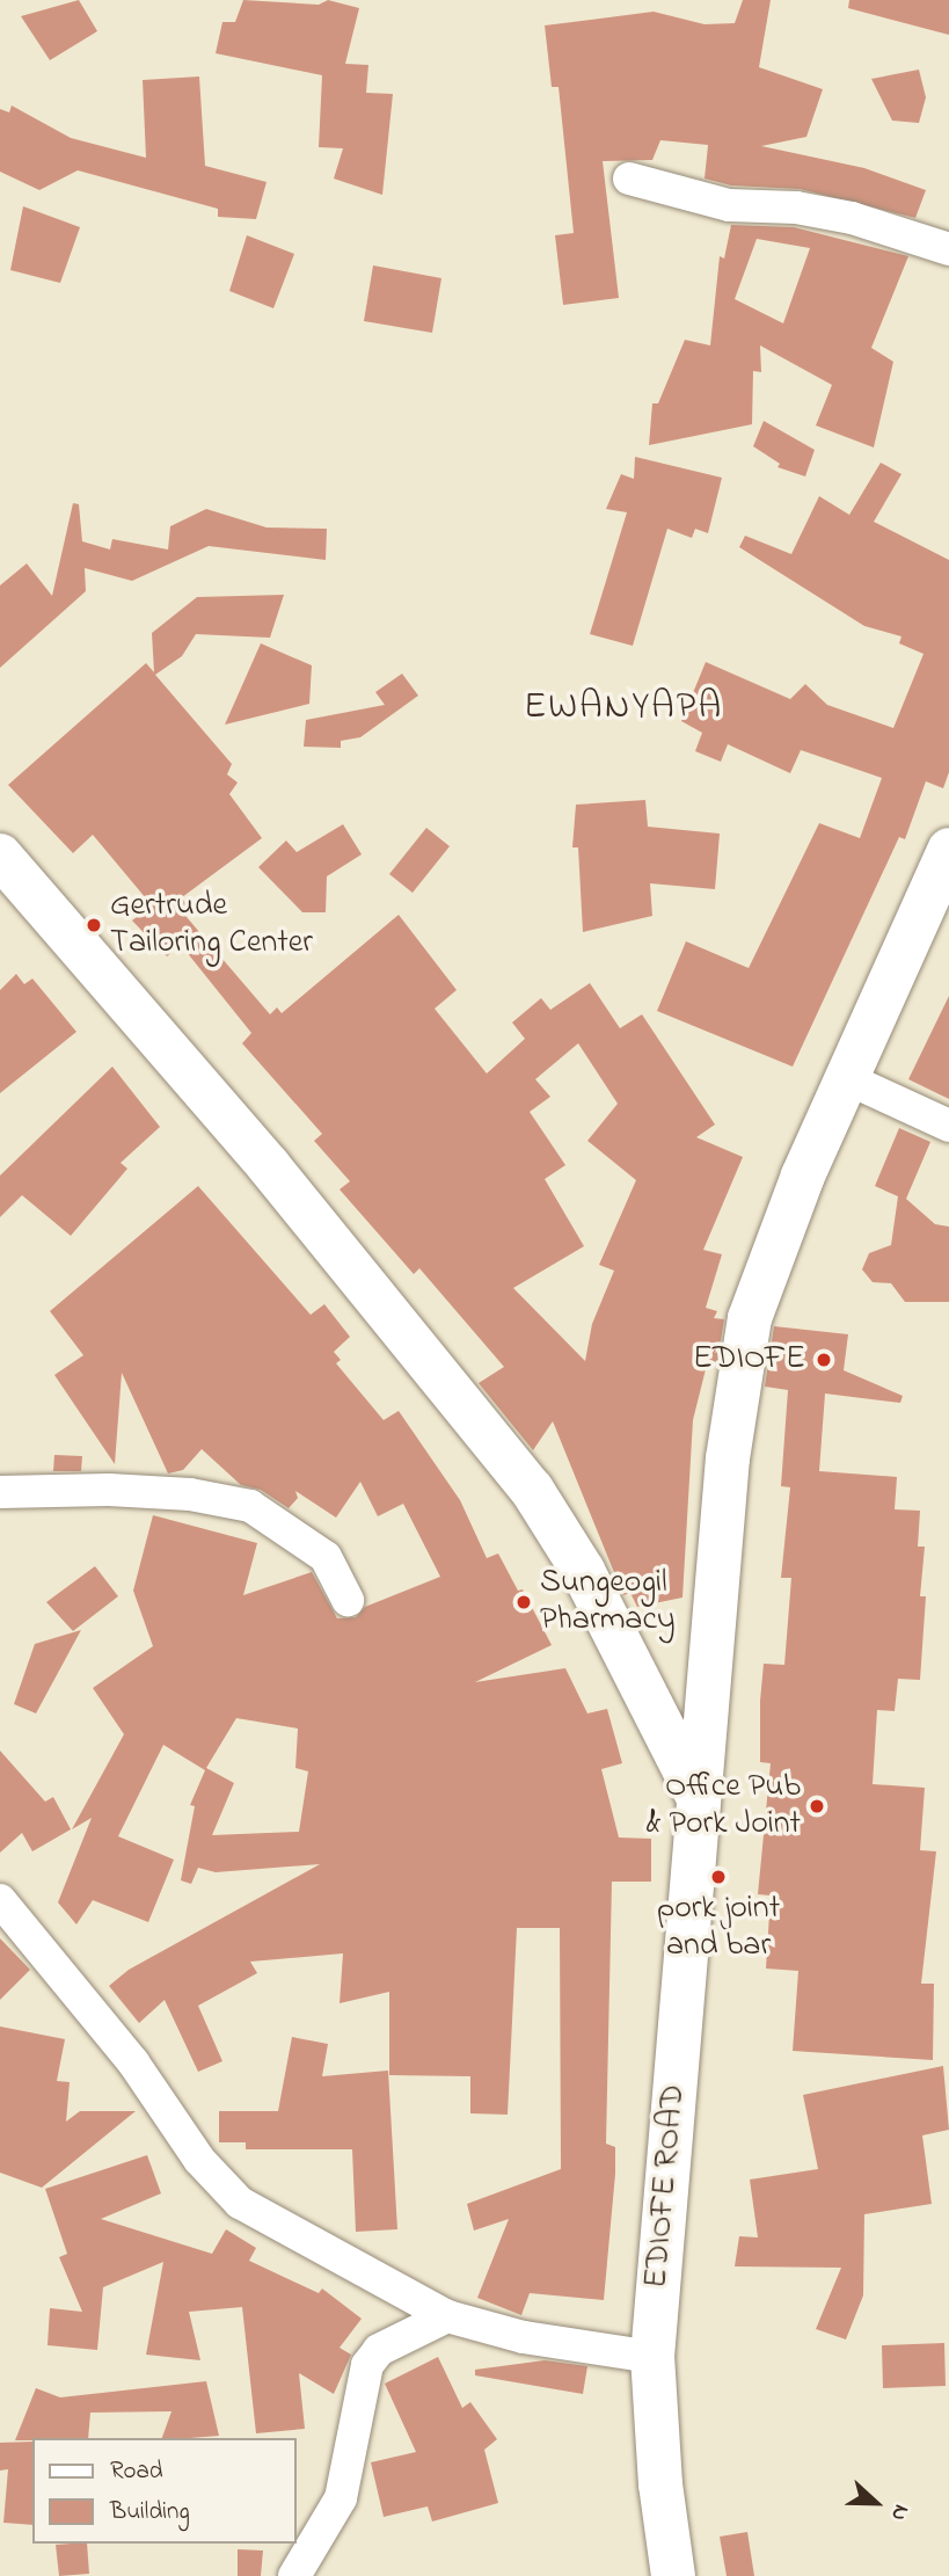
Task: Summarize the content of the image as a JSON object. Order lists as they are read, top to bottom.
{
  "streets": {
    "street": ["EDIOFE ROAD"]
  },
  "districts": ["EWANYAPA"],
  "places": [
    "Gertrude Tailoring Center",
    "EDIOFE",
    "Sungeogil Pharmacy",
    "Office Pub & Pork Joint",
    "pork joint and bar"
  ],
  "legend": ["Road", "Building"],
  "north": "right"
}
